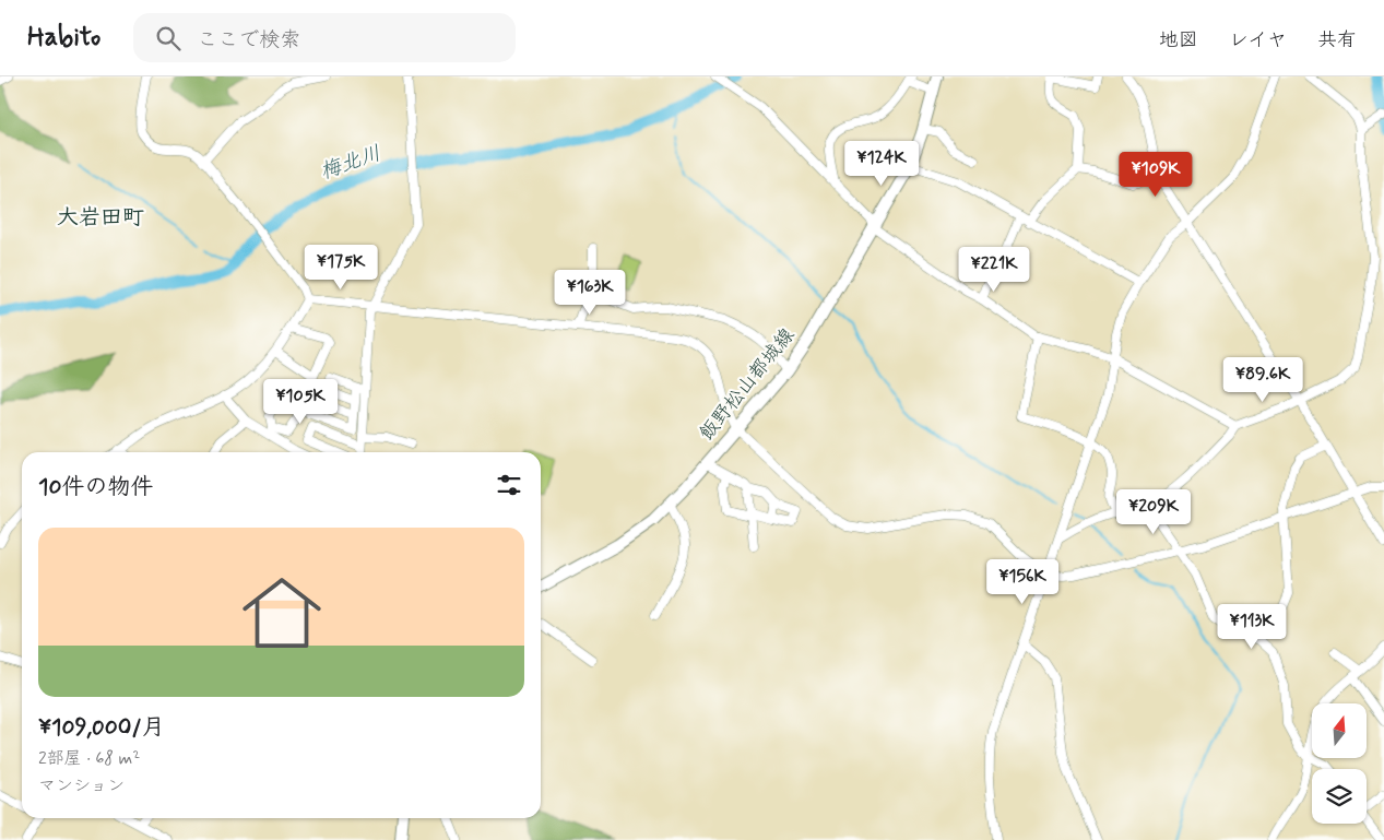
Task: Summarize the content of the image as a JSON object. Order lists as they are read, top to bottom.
{
  "streets": {
    "main road": ["飯野松山都城線"]
  },
  "districts": ["大岩田町"],
  "water": ["梅北川"],
  "north": "top",
  "page": {
    "header": "Habito",
    "search": "ここで検索",
    "nav": ["地図", "レイヤ", "共有"],
    "price": [
      "¥124K",
      "¥109K",
      "¥175K",
      "¥221K",
      "¥163K",
      "¥89.6K",
      "¥105K",
      "¥209K",
      "¥156K",
      "¥113K"
    ],
    "heading": "10件の物件",
    "list": [
      {
        "name": "¥109,000/月",
        "note": "2部屋 · 68 m² · マンション"
      }
    ]
  }
}
